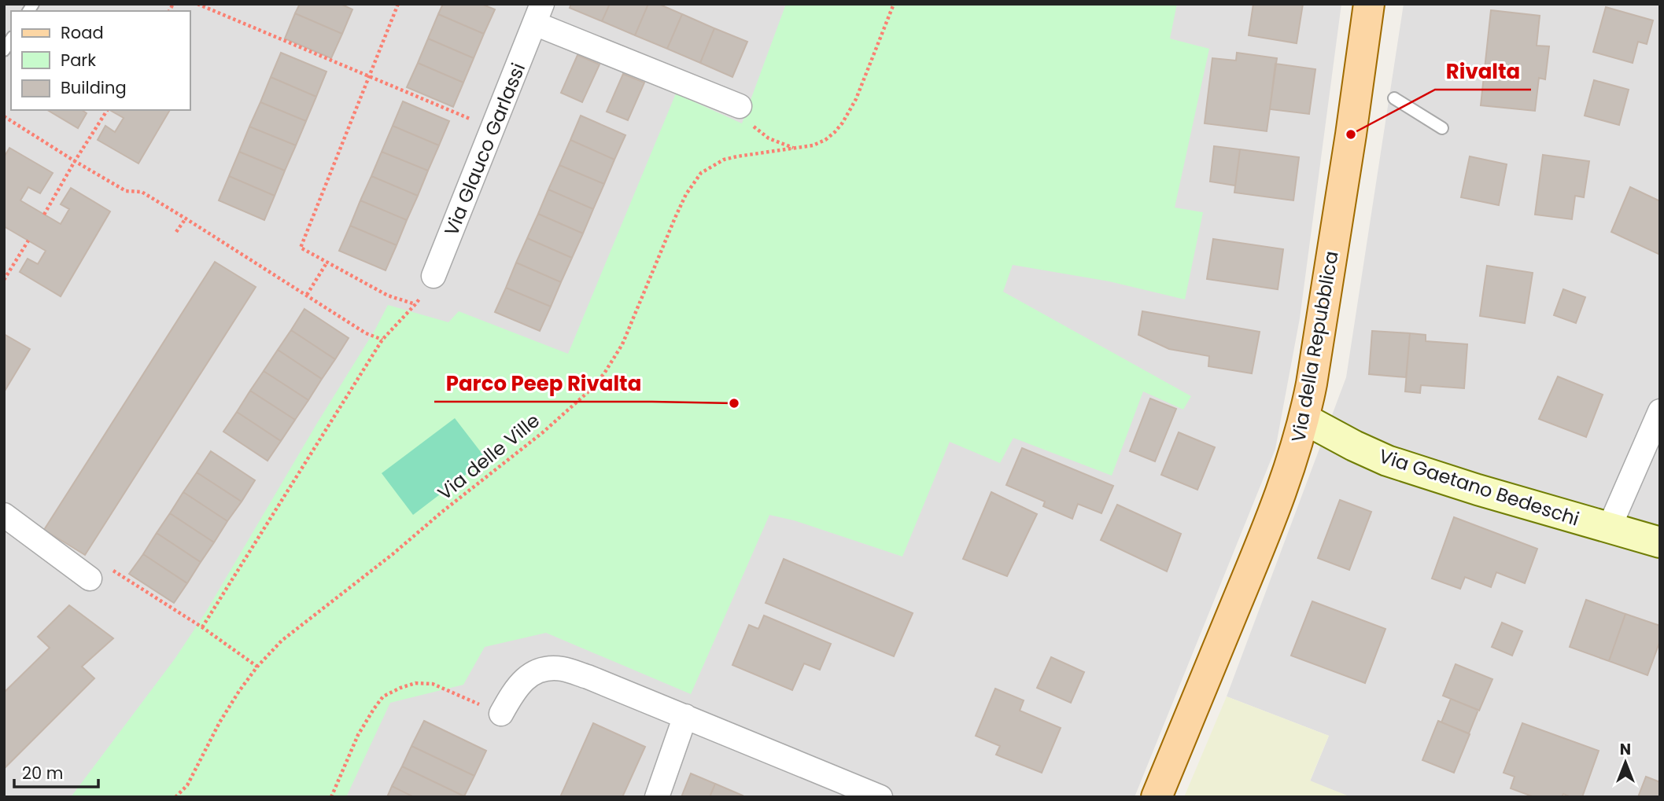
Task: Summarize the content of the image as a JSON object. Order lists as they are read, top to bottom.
{
  "streets": {
    "main road": ["Via della Repubblica"],
    "street": ["Via Glauco Garlassi", "Via Gaetano Bedeschi"],
    "path": ["Via delle Ville"]
  },
  "crossings": [
    ["Via della Repubblica", "Via Gaetano Bedeschi"]
  ],
  "places": ["Rivalta", "Parco Peep Rivalta"],
  "legend": ["Road", "Park", "Building"],
  "scale_bar": "20 m",
  "north": "top"
}
